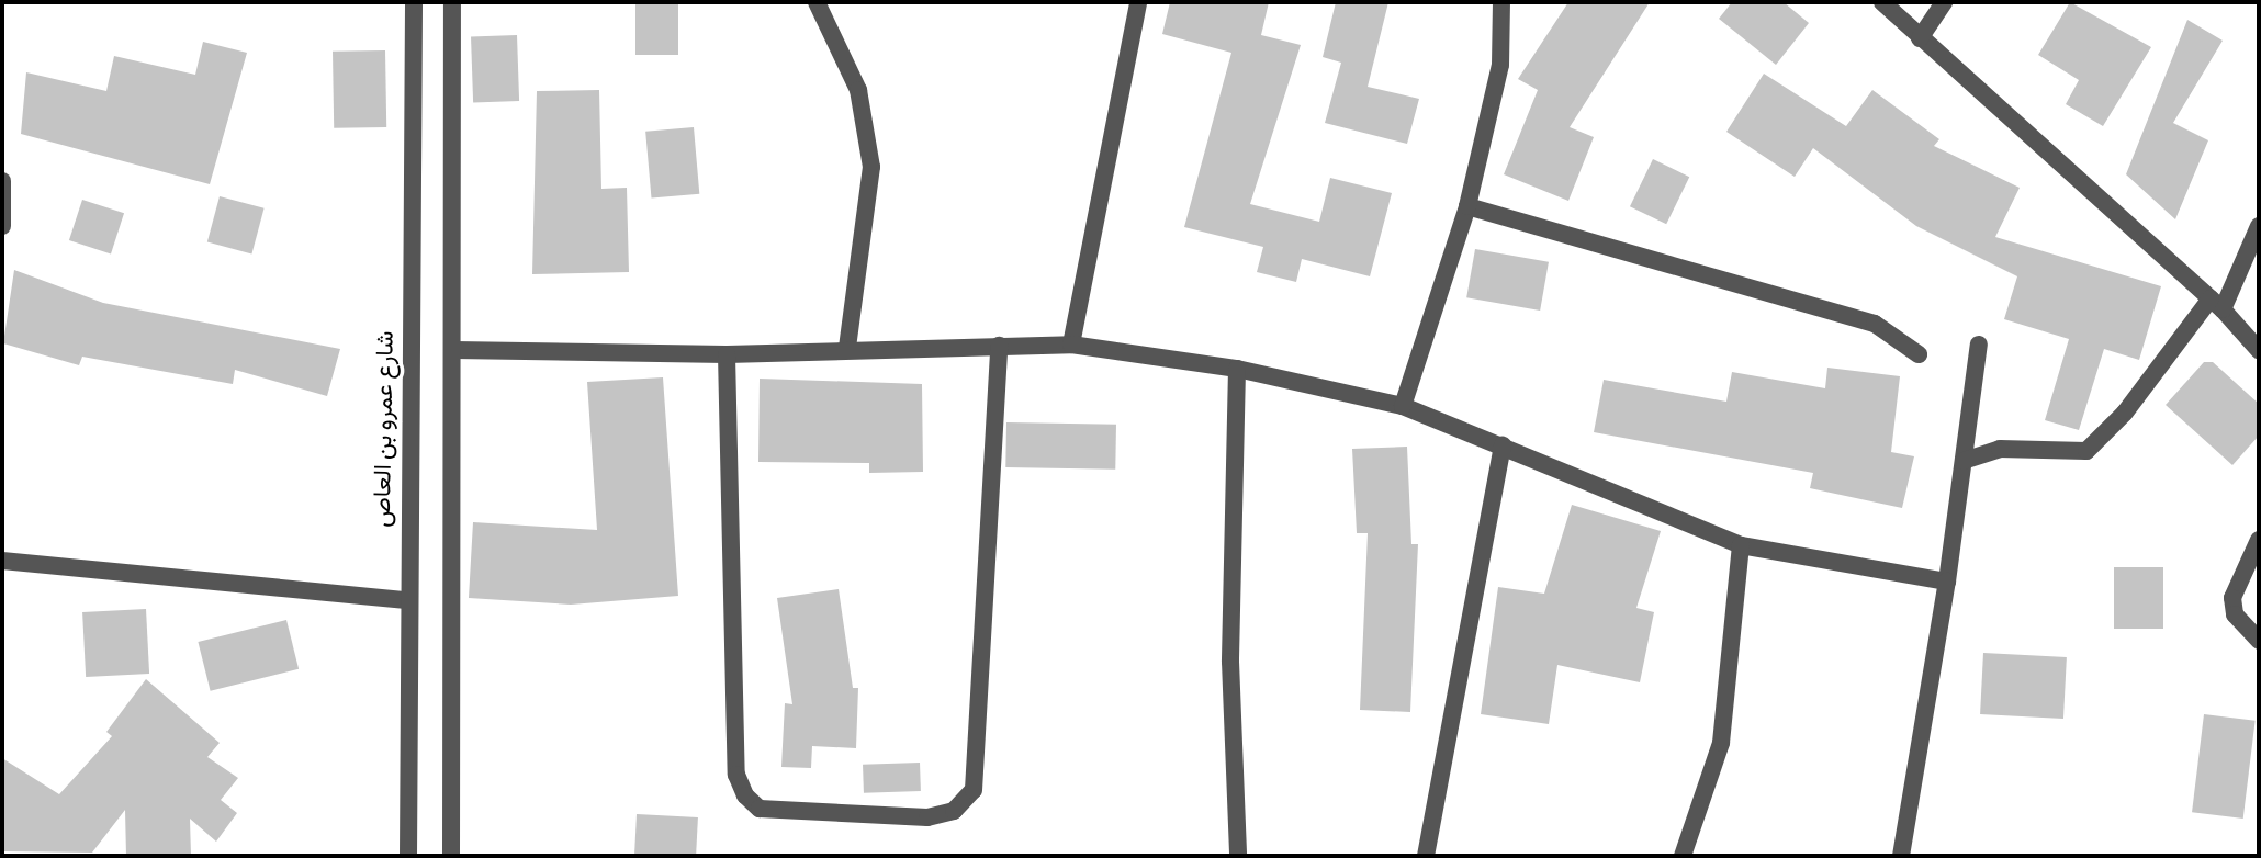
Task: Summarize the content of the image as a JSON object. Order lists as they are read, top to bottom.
{
  "streets": {
    "street": ["شارع عمرو بن العاص"]
  }
}
